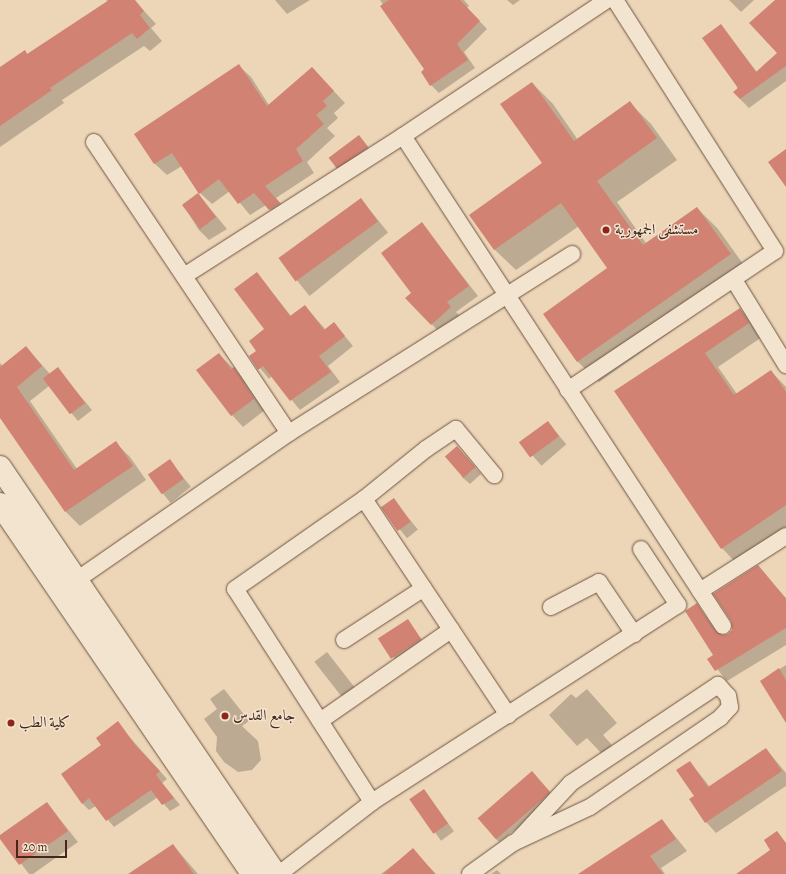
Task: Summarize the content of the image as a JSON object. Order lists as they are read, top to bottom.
{
  "places": ["مستشفى الجمهورية", "جامع القدس", "كلية الطب"],
  "scale_bar": "20 m"
}
